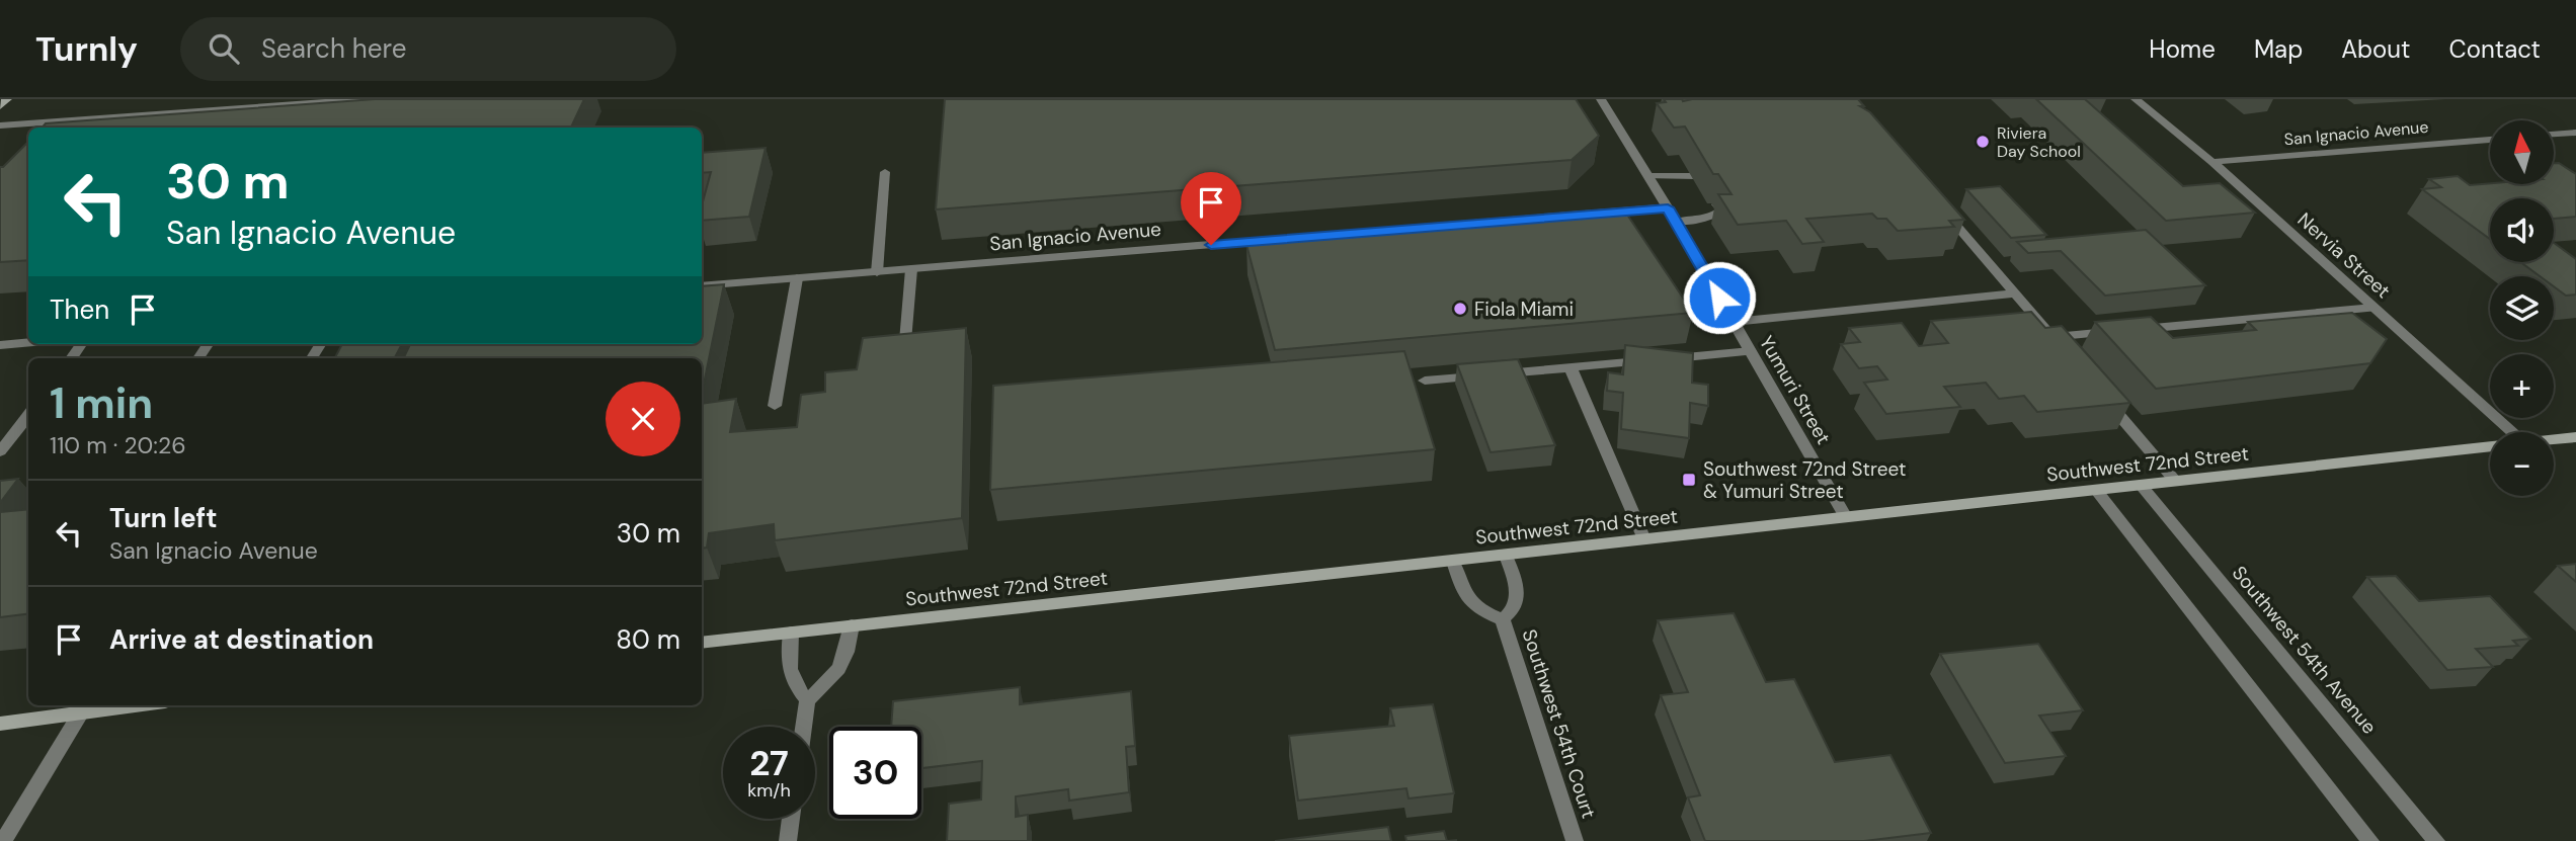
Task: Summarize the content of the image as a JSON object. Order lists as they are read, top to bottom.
{
  "streets": {
    "main road": ["Southwest 72nd Street"],
    "street": [
      "San Ignacio Avenue",
      "Nervia Street",
      "Yumuri Street",
      "Southwest 54th Avenue",
      "Southwest 54th Court"
    ]
  },
  "crossings": [
    ["San Ignacio Avenue", "Nervia Street"],
    ["San Ignacio Avenue", "Yumuri Street"],
    ["Yumuri Street", "Southwest 72nd Street"],
    ["Southwest 72nd Street", "Southwest 54th Avenue"],
    ["Southwest 72nd Street", "Southwest 54th Court"]
  ],
  "places": {
    "other": ["Riviera Day School", "Fiola Miami"],
    "transit": ["Southwest 72nd Street & Yumuri Street"]
  },
  "north": "top",
  "page": {
    "header": "Turnly",
    "search": "Search here",
    "nav": [
      "Home",
      "Map",
      "About",
      "Contact"
    ],
    "map_buttons": ["+", "−"],
    "turn": ["30 m", "San Ignacio Avenue"],
    "then": "Then",
    "heading": ["1 min", "110 m · 20:26"],
    "list": [
      {
        "name": "Turn left",
        "note": "San Ignacio Avenue",
        "value": "30 m"
      },
      {
        "name": "Arrive at destination",
        "value": "80 m"
      }
    ],
    "speed": "27 km/h",
    "limit": "30"
  }
}
